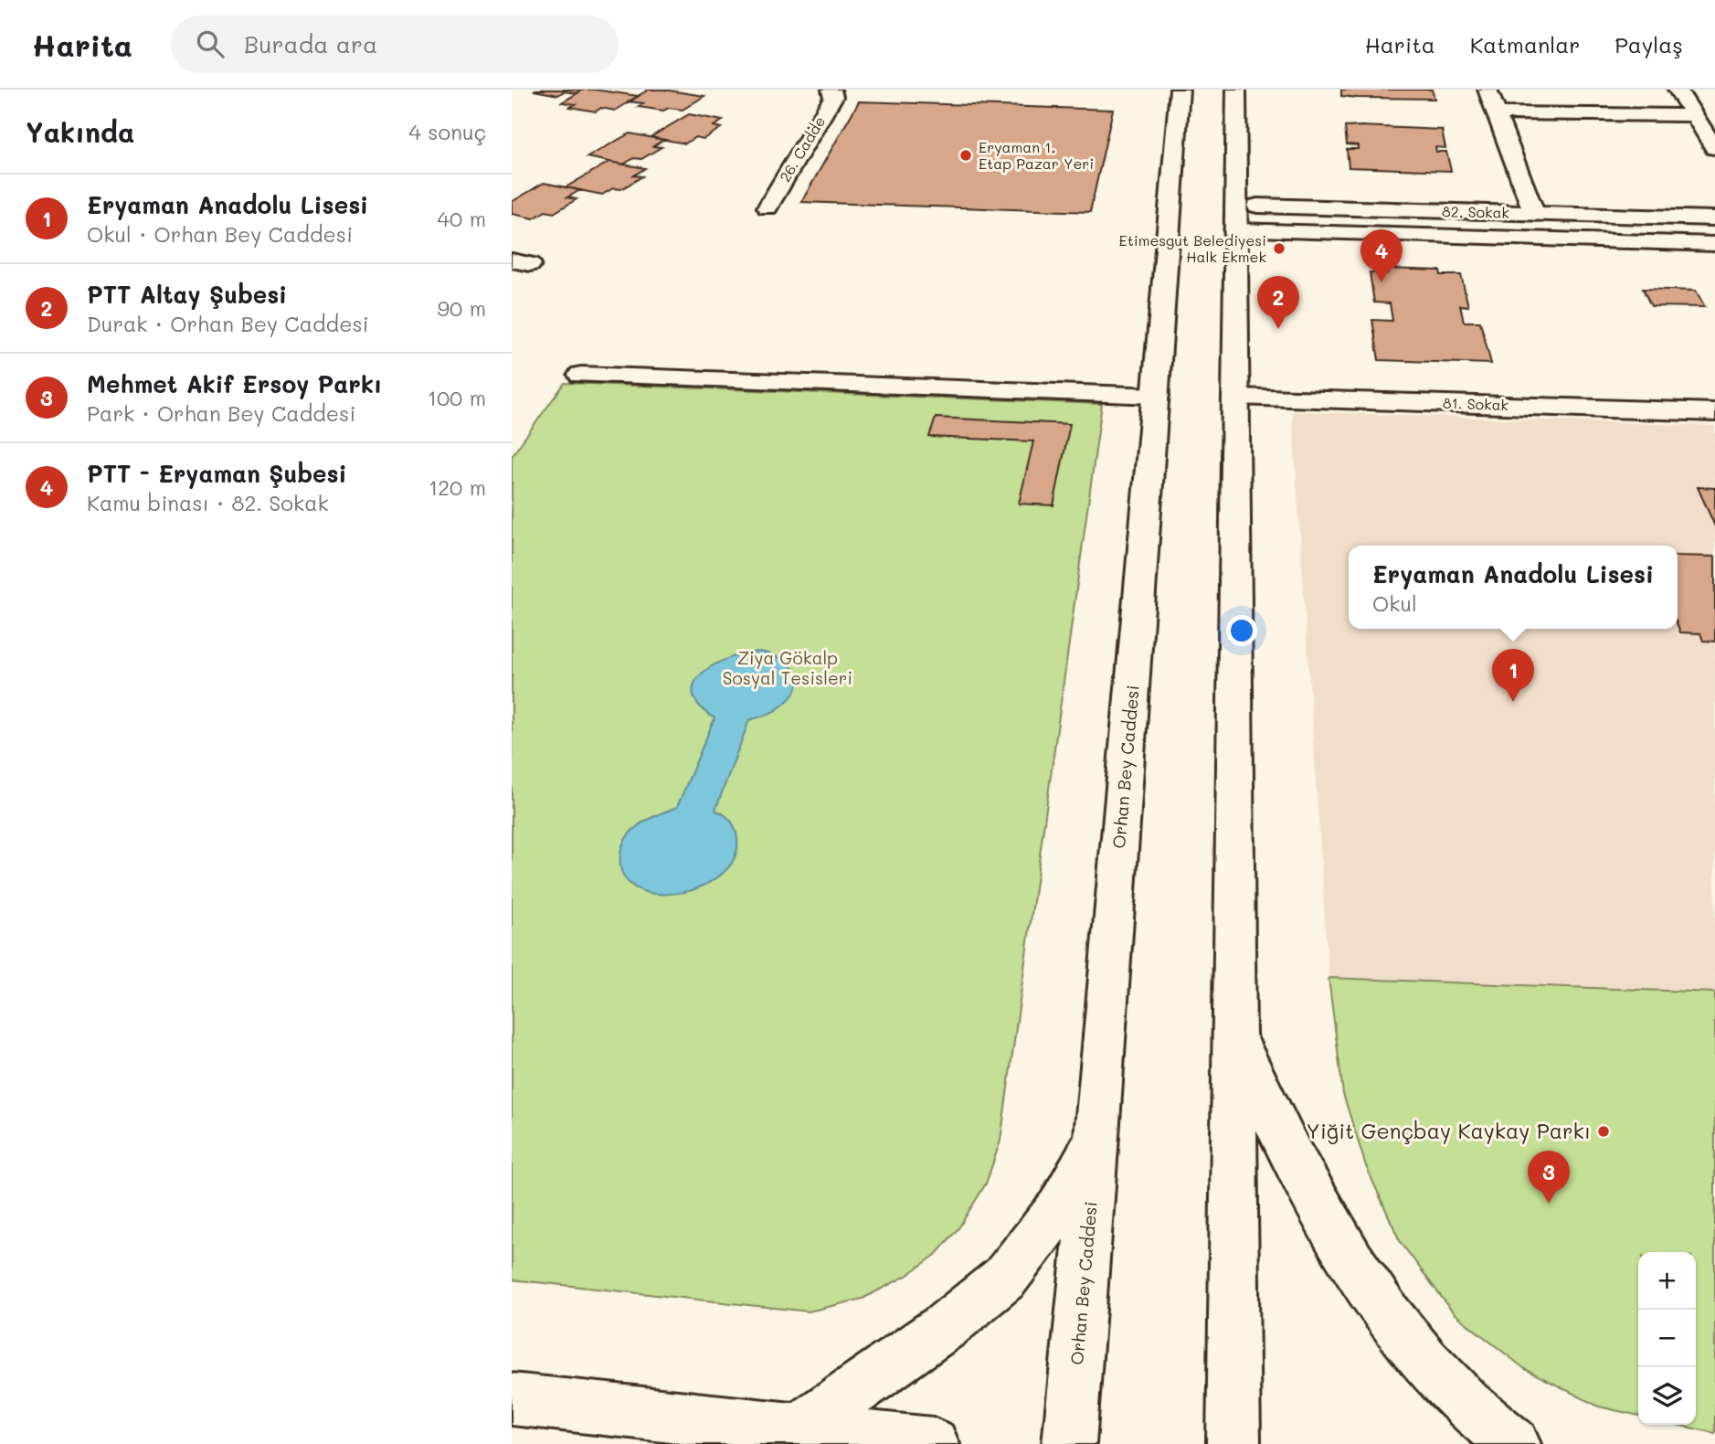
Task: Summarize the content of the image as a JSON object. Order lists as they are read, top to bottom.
{
  "streets": {
    "main road": [
      "26. Cadde",
      "82. Sokak",
      "81. Sokak",
      "Orhan Bey Caddesi"
    ]
  },
  "parks": ["Ziya Gökalp Sosyal Tesisleri"],
  "places": ["Eryaman 1. Etap Pazar Yeri", "Etimesgut Belediyesi Halk Ekmek", "Yiğit Gençbay Kaykay Parkı"],
  "page": {
    "header": "Harita",
    "search": "Burada ara",
    "nav": ["Harita", "Katmanlar", "Paylaş"],
    "heading": ["Yakında", "4 sonuç"],
    "list": [
      {
        "mark": "1",
        "name": "Eryaman Anadolu Lisesi",
        "note": "Okul · Orhan Bey Caddesi",
        "value": "40 m"
      },
      {
        "mark": "2",
        "name": "PTT Altay Şubesi",
        "note": "Durak · Orhan Bey Caddesi",
        "value": "90 m"
      },
      {
        "mark": "3",
        "name": "Mehmet Akif Ersoy Parkı",
        "note": "Park · Orhan Bey Caddesi",
        "value": "100 m"
      },
      {
        "mark": "4",
        "name": "PTT - Eryaman Şubesi",
        "note": "Kamu binası · 82. Sokak",
        "value": "120 m"
      }
    ],
    "pins": [
      "4",
      "2",
      "1",
      "3"
    ],
    "popup": ["Eryaman Anadolu Lisesi", "Okul"],
    "map_buttons": ["+", "−"]
  }
}
